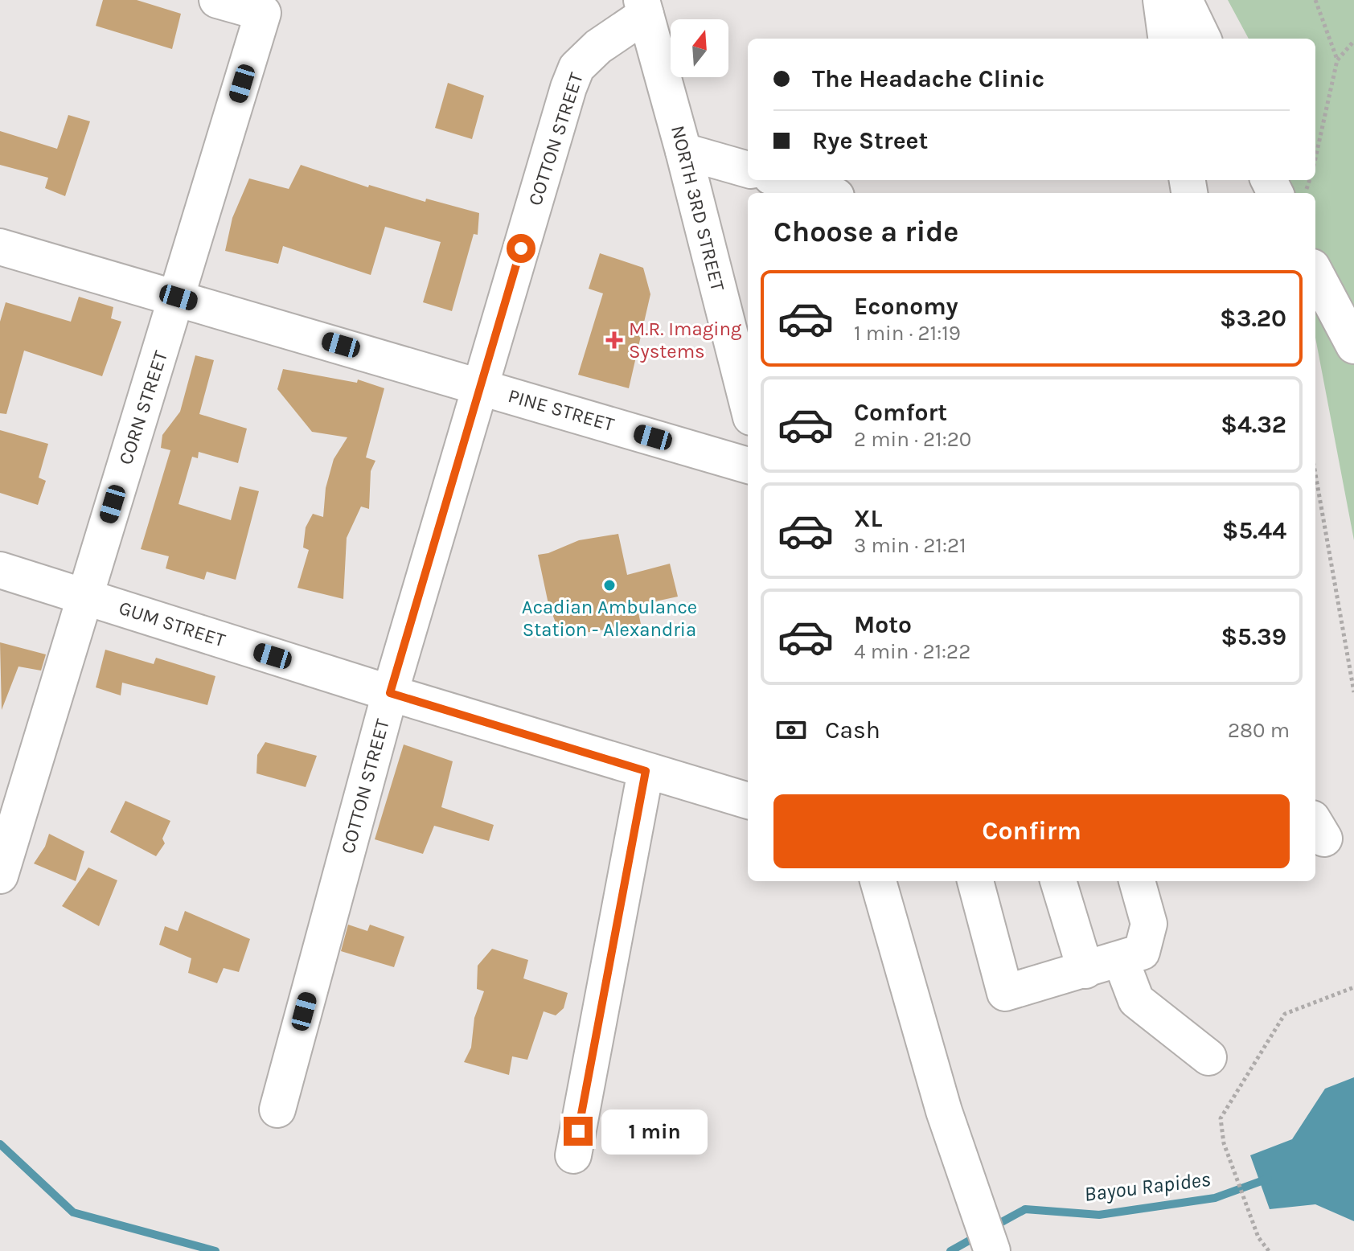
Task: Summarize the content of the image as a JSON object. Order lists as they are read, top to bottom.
{
  "streets": {
    "street": [
      "COTTON STREET",
      "NORTH 3RD STREET",
      "CORN STREET",
      "PINE STREET",
      "GUM STREET"
    ]
  },
  "crossings": [
    ["COTTON STREET", "NORTH 3RD STREET"],
    ["COTTON STREET", "PINE STREET"],
    ["COTTON STREET", "GUM STREET"],
    ["CORN STREET", "PINE STREET"],
    ["CORN STREET", "GUM STREET"]
  ],
  "water": ["Bayou Rapides"],
  "places": {
    "health": ["M.R. Imaging Systems"],
    "other": ["Acadian Ambulance Station - Alexandria"]
  },
  "north": "top",
  "page": {
    "banner": ["The Headache Clinic", "Rye Street"],
    "heading": "Choose a ride",
    "list": [
      {
        "name": "Economy",
        "note": "1 min · 21:19",
        "value": "$3.20"
      },
      {
        "name": "Comfort",
        "note": "2 min · 21:20",
        "value": "$4.32"
      },
      {
        "name": "XL",
        "note": "3 min · 21:21",
        "value": "$5.44"
      },
      {
        "name": "Moto",
        "note": "4 min · 21:22",
        "value": "$5.39"
      }
    ],
    "pay": ["Cash", "280 m"],
    "buttons": "Confirm",
    "bubble": "1 min"
  }
}
